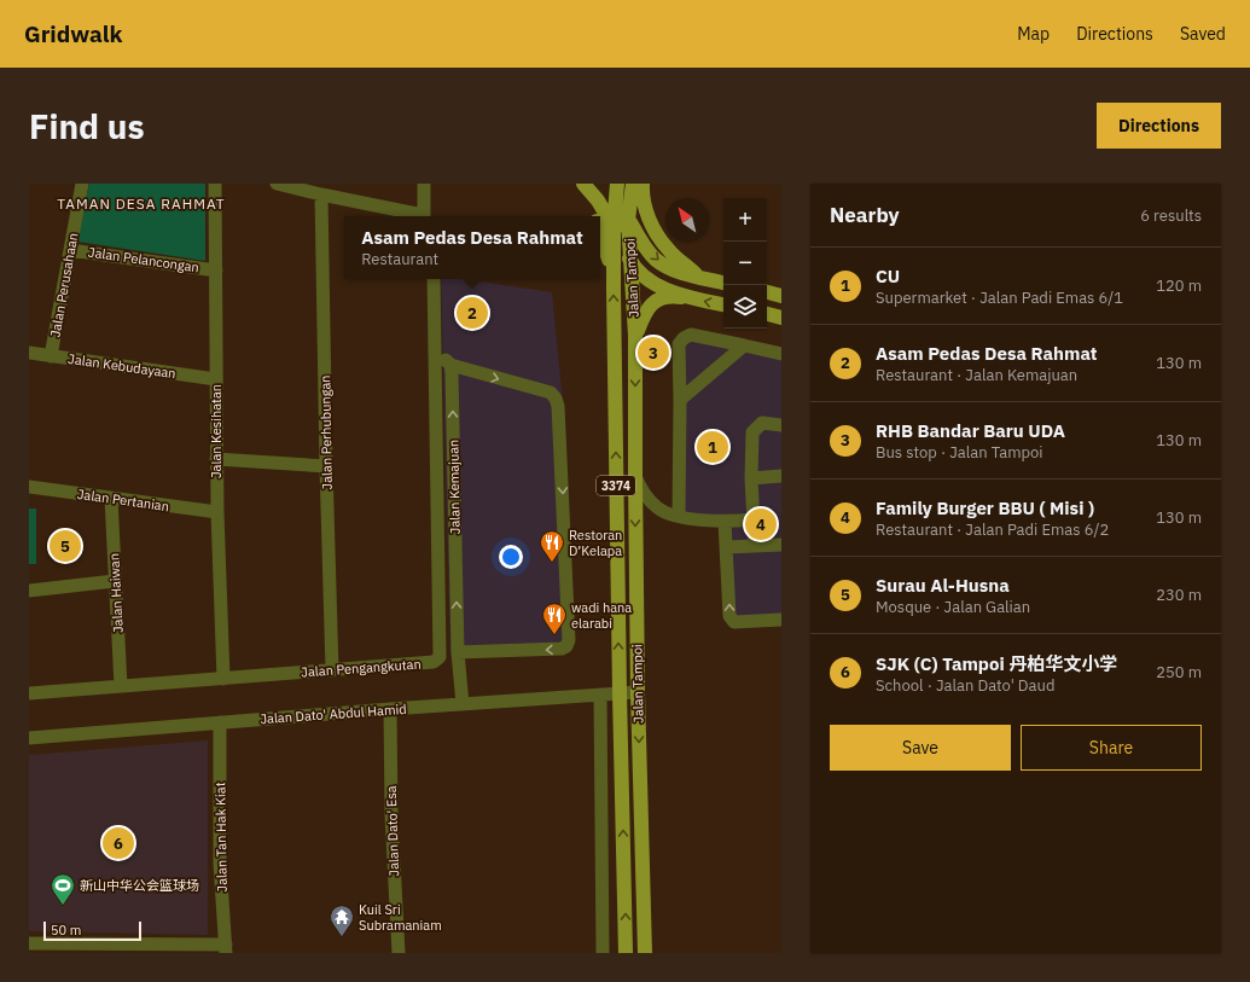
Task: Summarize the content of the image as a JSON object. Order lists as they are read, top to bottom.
{
  "streets": {
    "main road": ["Jalan Tampoi", "3374"],
    "street": [
      "Jalan Pelancongan",
      "Jalan Perusahaan",
      "Jalan Kebudayaan",
      "Jalan Kesihatan",
      "Jalan Perhubungan",
      "Jalan Kemajuan",
      "Jalan Pertanian",
      "Jalan Haiwan",
      "Jalan Pengangkutan",
      "Jalan Dato' Abdul Hamid",
      "Jalan Dato' Esa",
      "Jalan Tan Hak Kiat"
    ]
  },
  "crossings": [
    ["Jalan Pelancongan", "Jalan Perusahaan"],
    ["Jalan Pelancongan", "Jalan Kesihatan"],
    ["Jalan Tampoi", "Jalan Dato' Abdul Hamid"],
    ["Jalan Perusahaan", "Jalan Kebudayaan"],
    ["Jalan Kebudayaan", "Jalan Kesihatan"],
    ["Jalan Kesihatan", "Jalan Pertanian"],
    ["Jalan Kesihatan", "Jalan Pengangkutan"],
    ["Jalan Perhubungan", "Jalan Pengangkutan"],
    ["Jalan Kemajuan", "Jalan Dato' Abdul Hamid"],
    ["Jalan Pertanian", "Jalan Haiwan"],
    ["Jalan Haiwan", "Jalan Pengangkutan"],
    ["Jalan Dato' Abdul Hamid", "Jalan Dato' Esa"],
    ["Jalan Dato' Abdul Hamid", "Jalan Tan Hak Kiat"]
  ],
  "one_way": ["Jalan Kemajuan"],
  "districts": ["TAMAN DESA RAHMAT"],
  "places": {
    "restaurant": ["Restoran D’Kelapa", "wadi hana elarabi"],
    "sports": ["新山中华公会篮球场"],
    "temple": ["Kuil Sri Subramaniam"]
  },
  "scale_bar": "50 m",
  "north": "top left",
  "page": {
    "header": "Gridwalk",
    "nav": ["Map", "Directions", "Saved"],
    "buttons": [
      "Directions",
      ["Save", "Share"]
    ],
    "title": "Find us",
    "heading": ["Nearby", "6 results"],
    "map_buttons": ["+", "−"],
    "popup": ["Asam Pedas Desa Rahmat", "Restaurant"],
    "list": [
      {
        "mark": "1",
        "name": "CU",
        "note": "Supermarket · Jalan Padi Emas 6/1",
        "value": "120 m"
      },
      {
        "mark": "2",
        "name": "Asam Pedas Desa Rahmat",
        "note": "Restaurant · Jalan Kemajuan",
        "value": "130 m"
      },
      {
        "mark": "3",
        "name": "RHB Bandar Baru UDA",
        "note": "Bus stop · Jalan Tampoi",
        "value": "130 m"
      },
      {
        "mark": "4",
        "name": "Family Burger BBU ( Misi )",
        "note": "Restaurant · Jalan Padi Emas 6/2",
        "value": "130 m"
      },
      {
        "mark": "5",
        "name": "Surau Al-Husna",
        "note": "Mosque · Jalan Galian",
        "value": "230 m"
      },
      {
        "mark": "6",
        "name": "SJK (C) Tampoi 丹柏华文小学",
        "note": "School · Jalan Dato' Daud",
        "value": "250 m"
      }
    ],
    "pins": [
      "2",
      "3",
      "1",
      "4",
      "5",
      "6"
    ],
    "scale": "50 m"
  }
}
